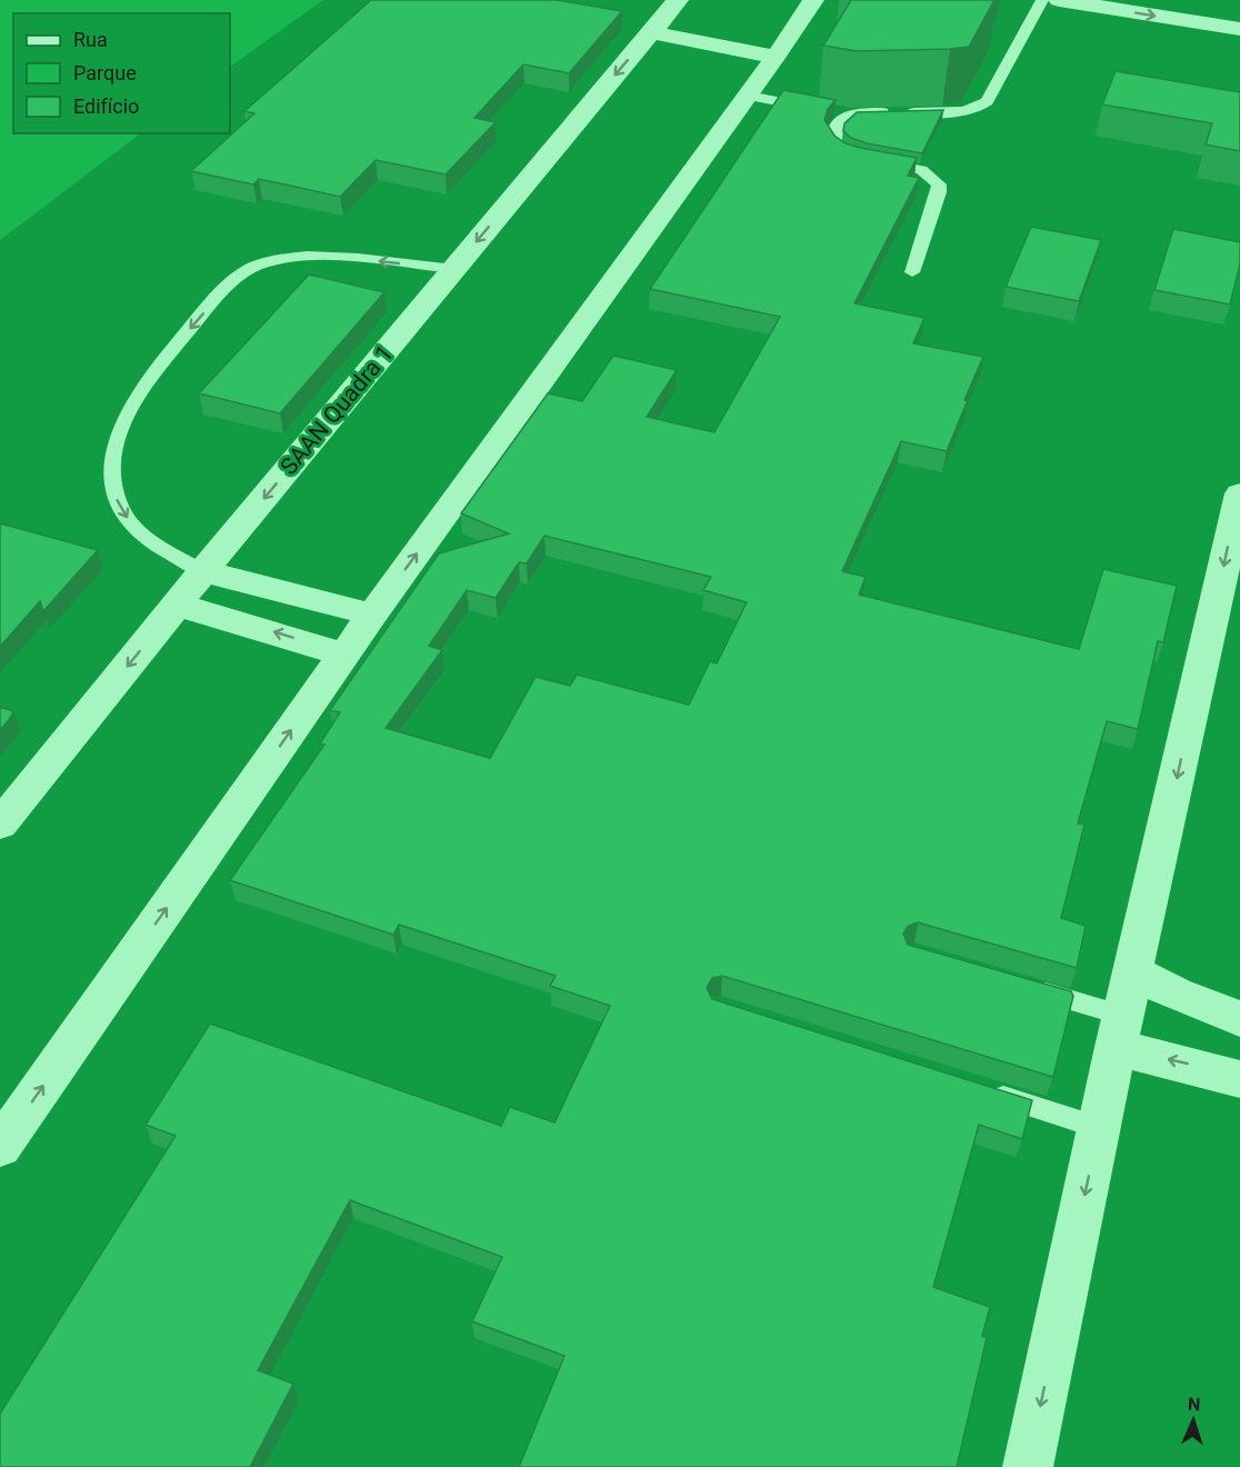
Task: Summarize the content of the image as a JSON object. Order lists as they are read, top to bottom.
{
  "streets": {
    "street": ["SAAN Quadra 1"]
  },
  "legend": ["Rua", "Parque", "Edifício"],
  "north": "top"
}
